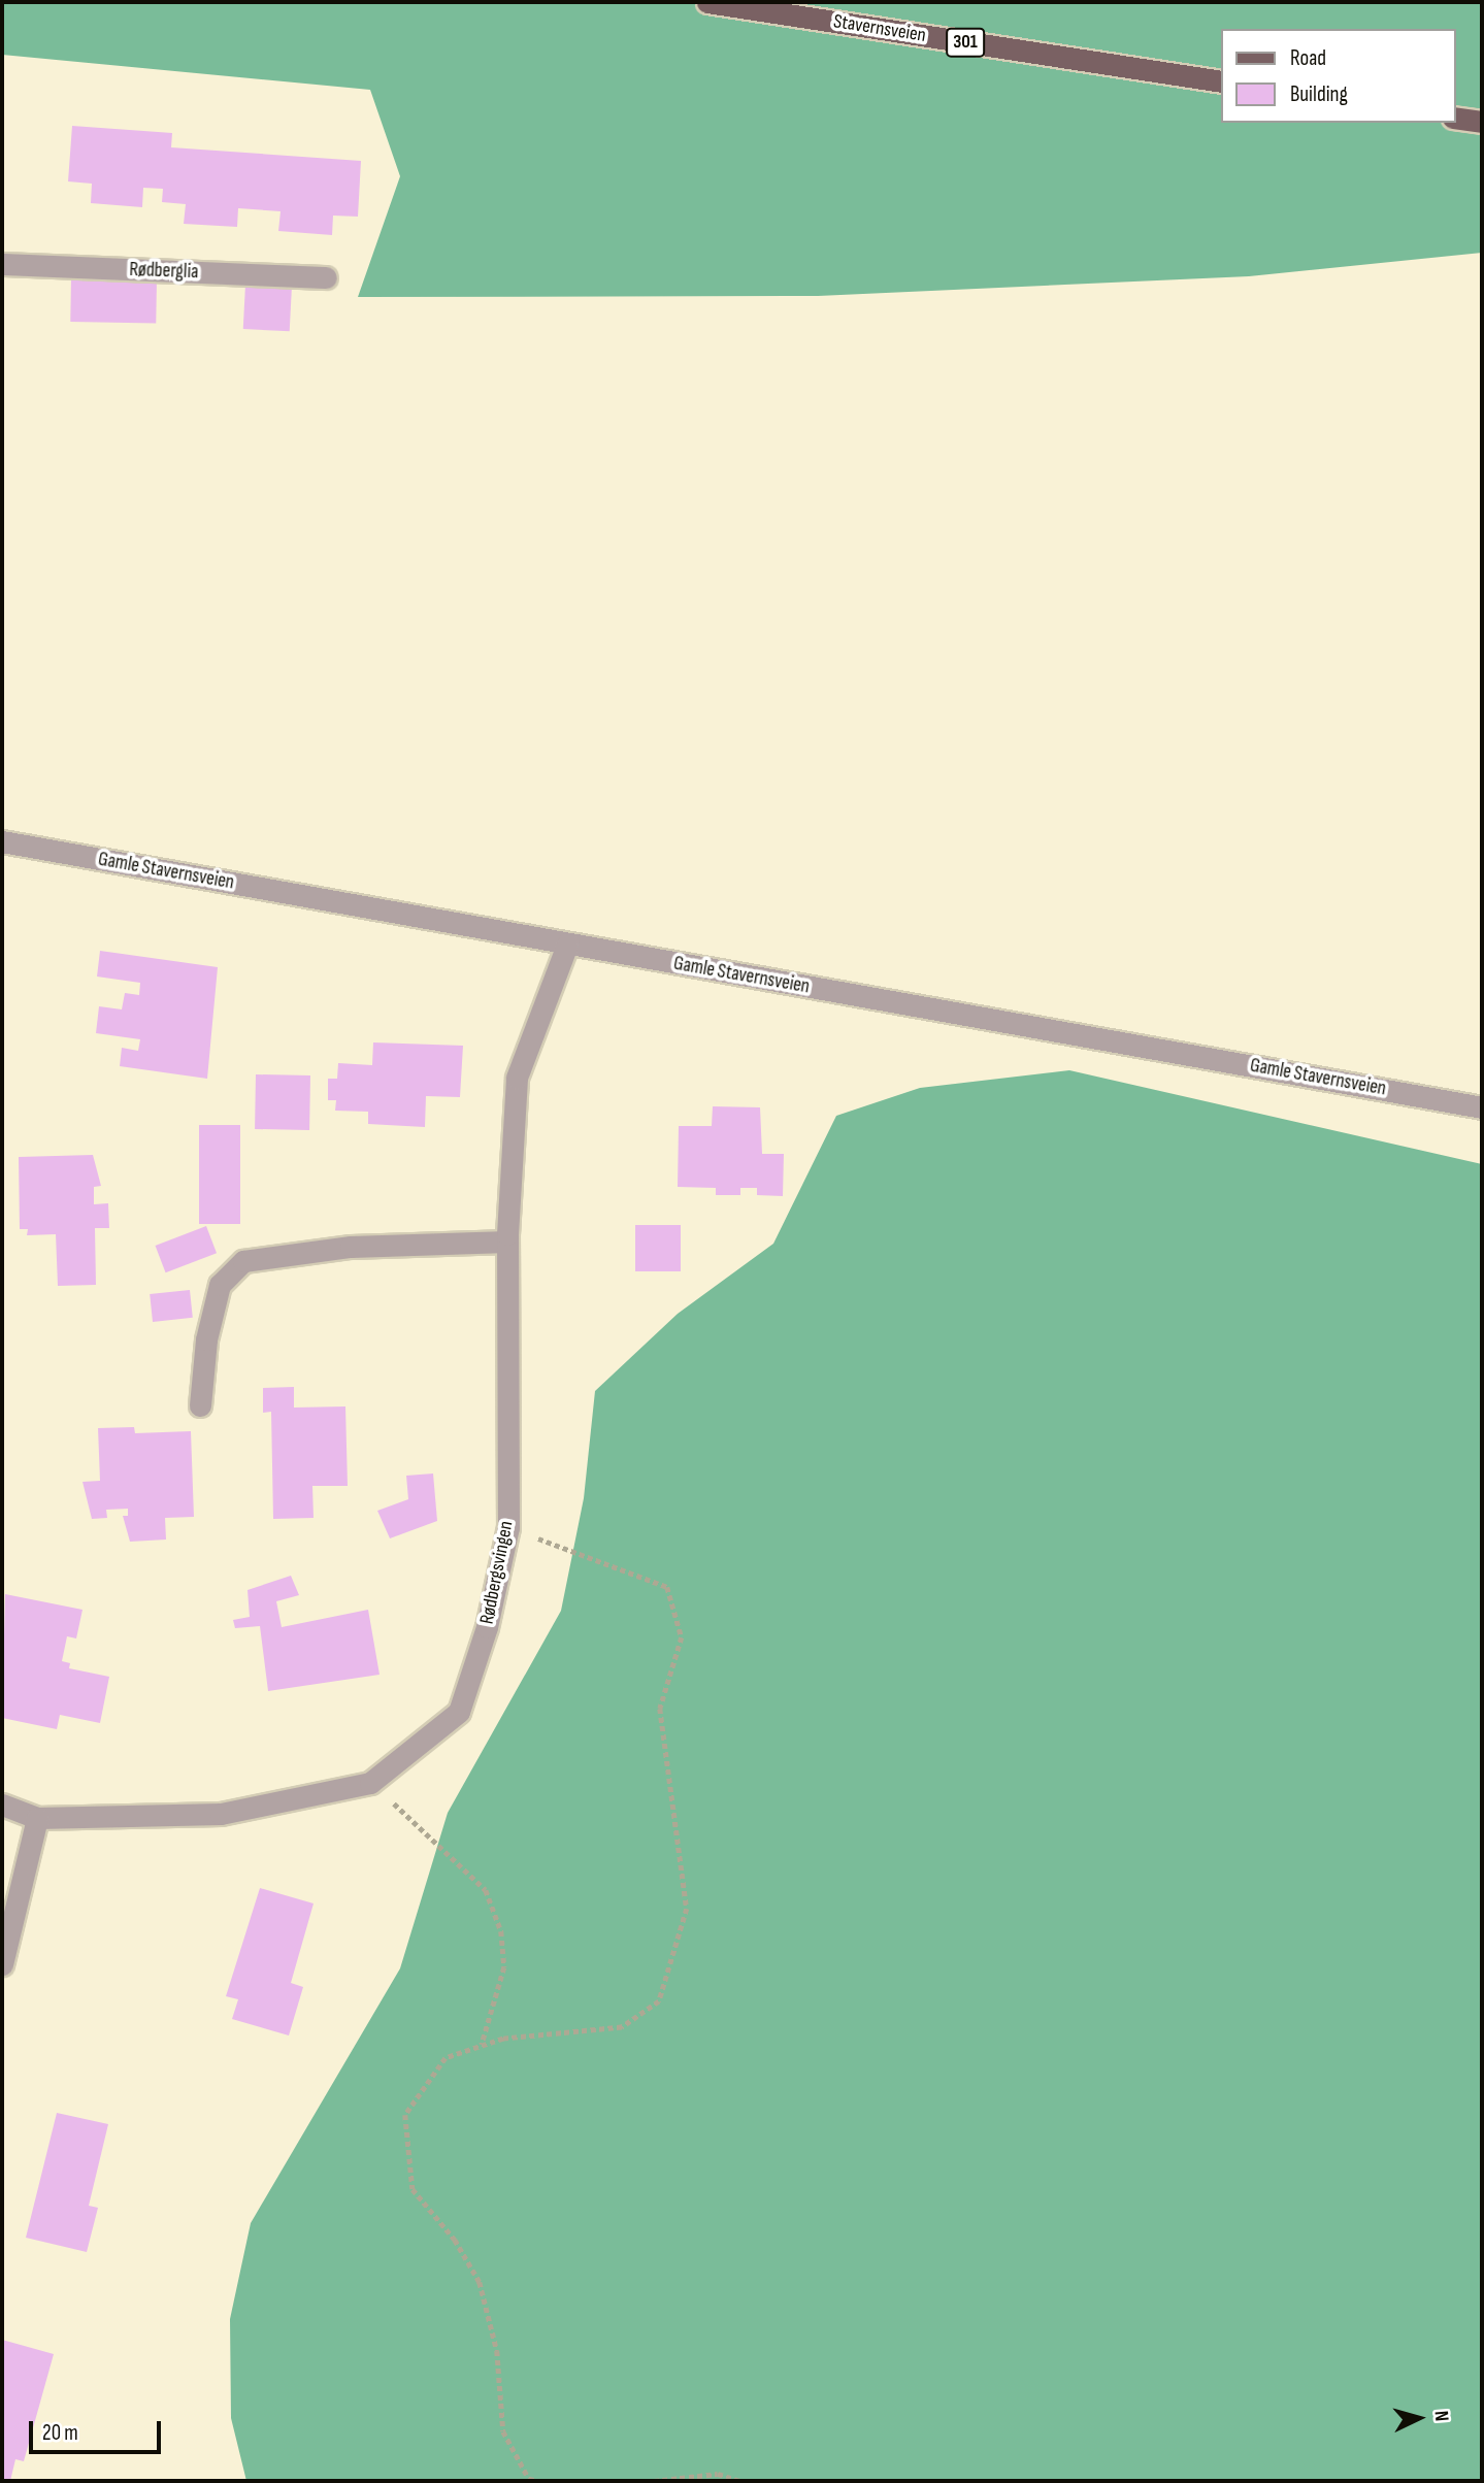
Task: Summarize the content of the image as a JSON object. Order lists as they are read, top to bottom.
{
  "streets": {
    "main road": ["Stavernsveien", "301"],
    "street": ["Rødberglia", "Gamle Stavernsveien", "Rødbergsvingen"]
  },
  "crossings": [
    ["Gamle Stavernsveien", "Rødbergsvingen"]
  ],
  "legend": ["Road", "Building"],
  "scale_bar": "20 m",
  "north": "right"
}
